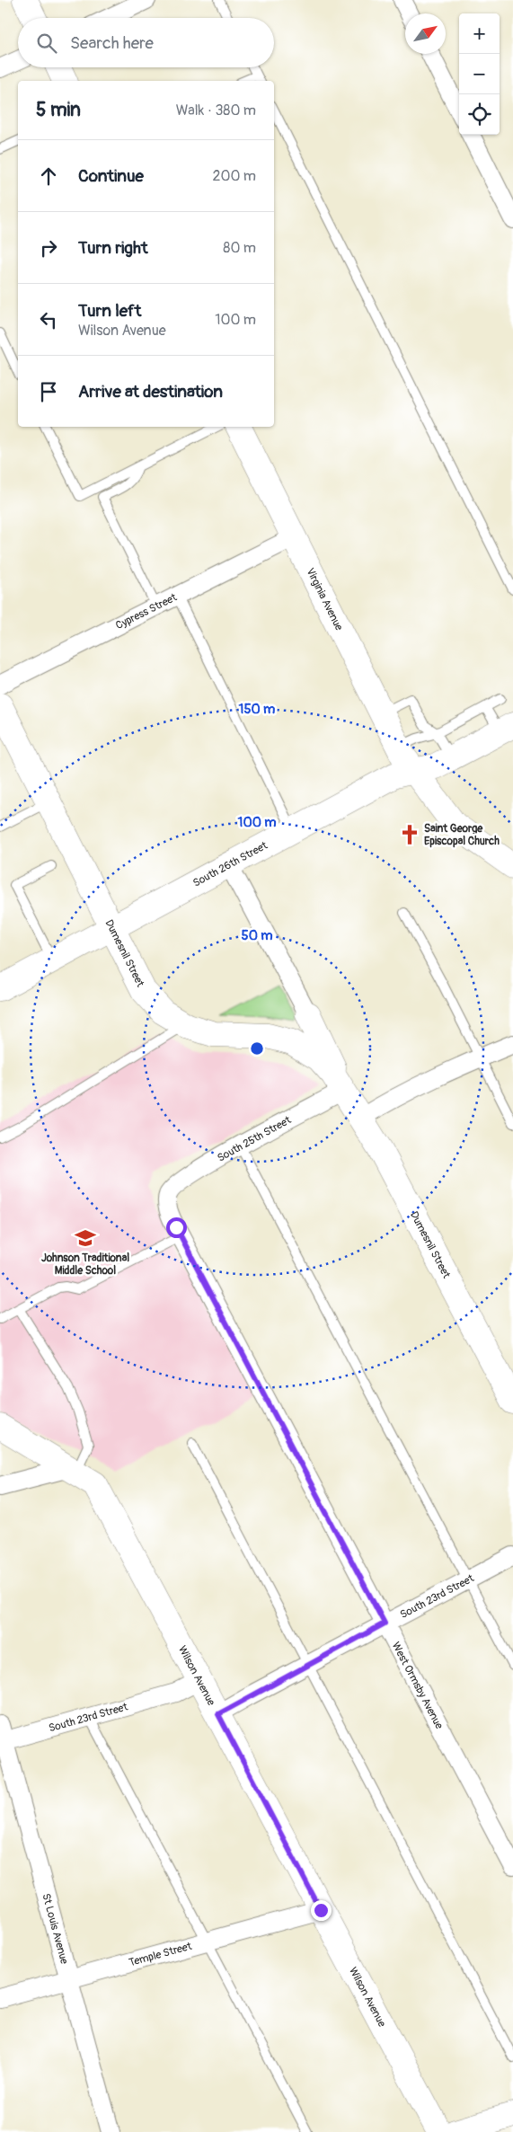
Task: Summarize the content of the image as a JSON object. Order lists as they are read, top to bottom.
{
  "streets": {
    "main road": [
      "Virginia Avenue",
      "South 26th Street",
      "Dumesnil Street",
      "Wilson Avenue"
    ],
    "street": [
      "Cypress Street",
      "South 25th Street",
      "South 23rd Street",
      "West Ormsby Avenue",
      "St Louis Avenue",
      "Temple Street"
    ]
  },
  "crossings": [
    ["Virginia Avenue", "Cypress Street"],
    ["Virginia Avenue", "South 26th Street"],
    ["South 26th Street", "Dumesnil Street"],
    ["Dumesnil Street", "South 25th Street"],
    ["South 25th Street", "West Ormsby Avenue"],
    ["South 23rd Street", "Wilson Avenue"],
    ["South 23rd Street", "West Ormsby Avenue"],
    ["South 23rd Street", "St Louis Avenue"],
    ["Wilson Avenue", "Temple Street"],
    ["St Louis Avenue", "Temple Street"]
  ],
  "places": {
    "church": ["Saint George Episcopal Church"],
    "school or university": ["Johnson Traditional Middle School"]
  },
  "north": "top right",
  "page": {
    "map_buttons": ["+", "−"],
    "search": "Search here",
    "heading": ["5 min", "Walk · 380 m"],
    "list": [
      ["Continue", "200 m"],
      ["Turn right", "80 m"],
      ["Turn left", "Wilson Avenue", "100 m"],
      "Arrive at destination"
    ]
  },
  "rings": ["150 m", "100 m", "50 m"]
}
